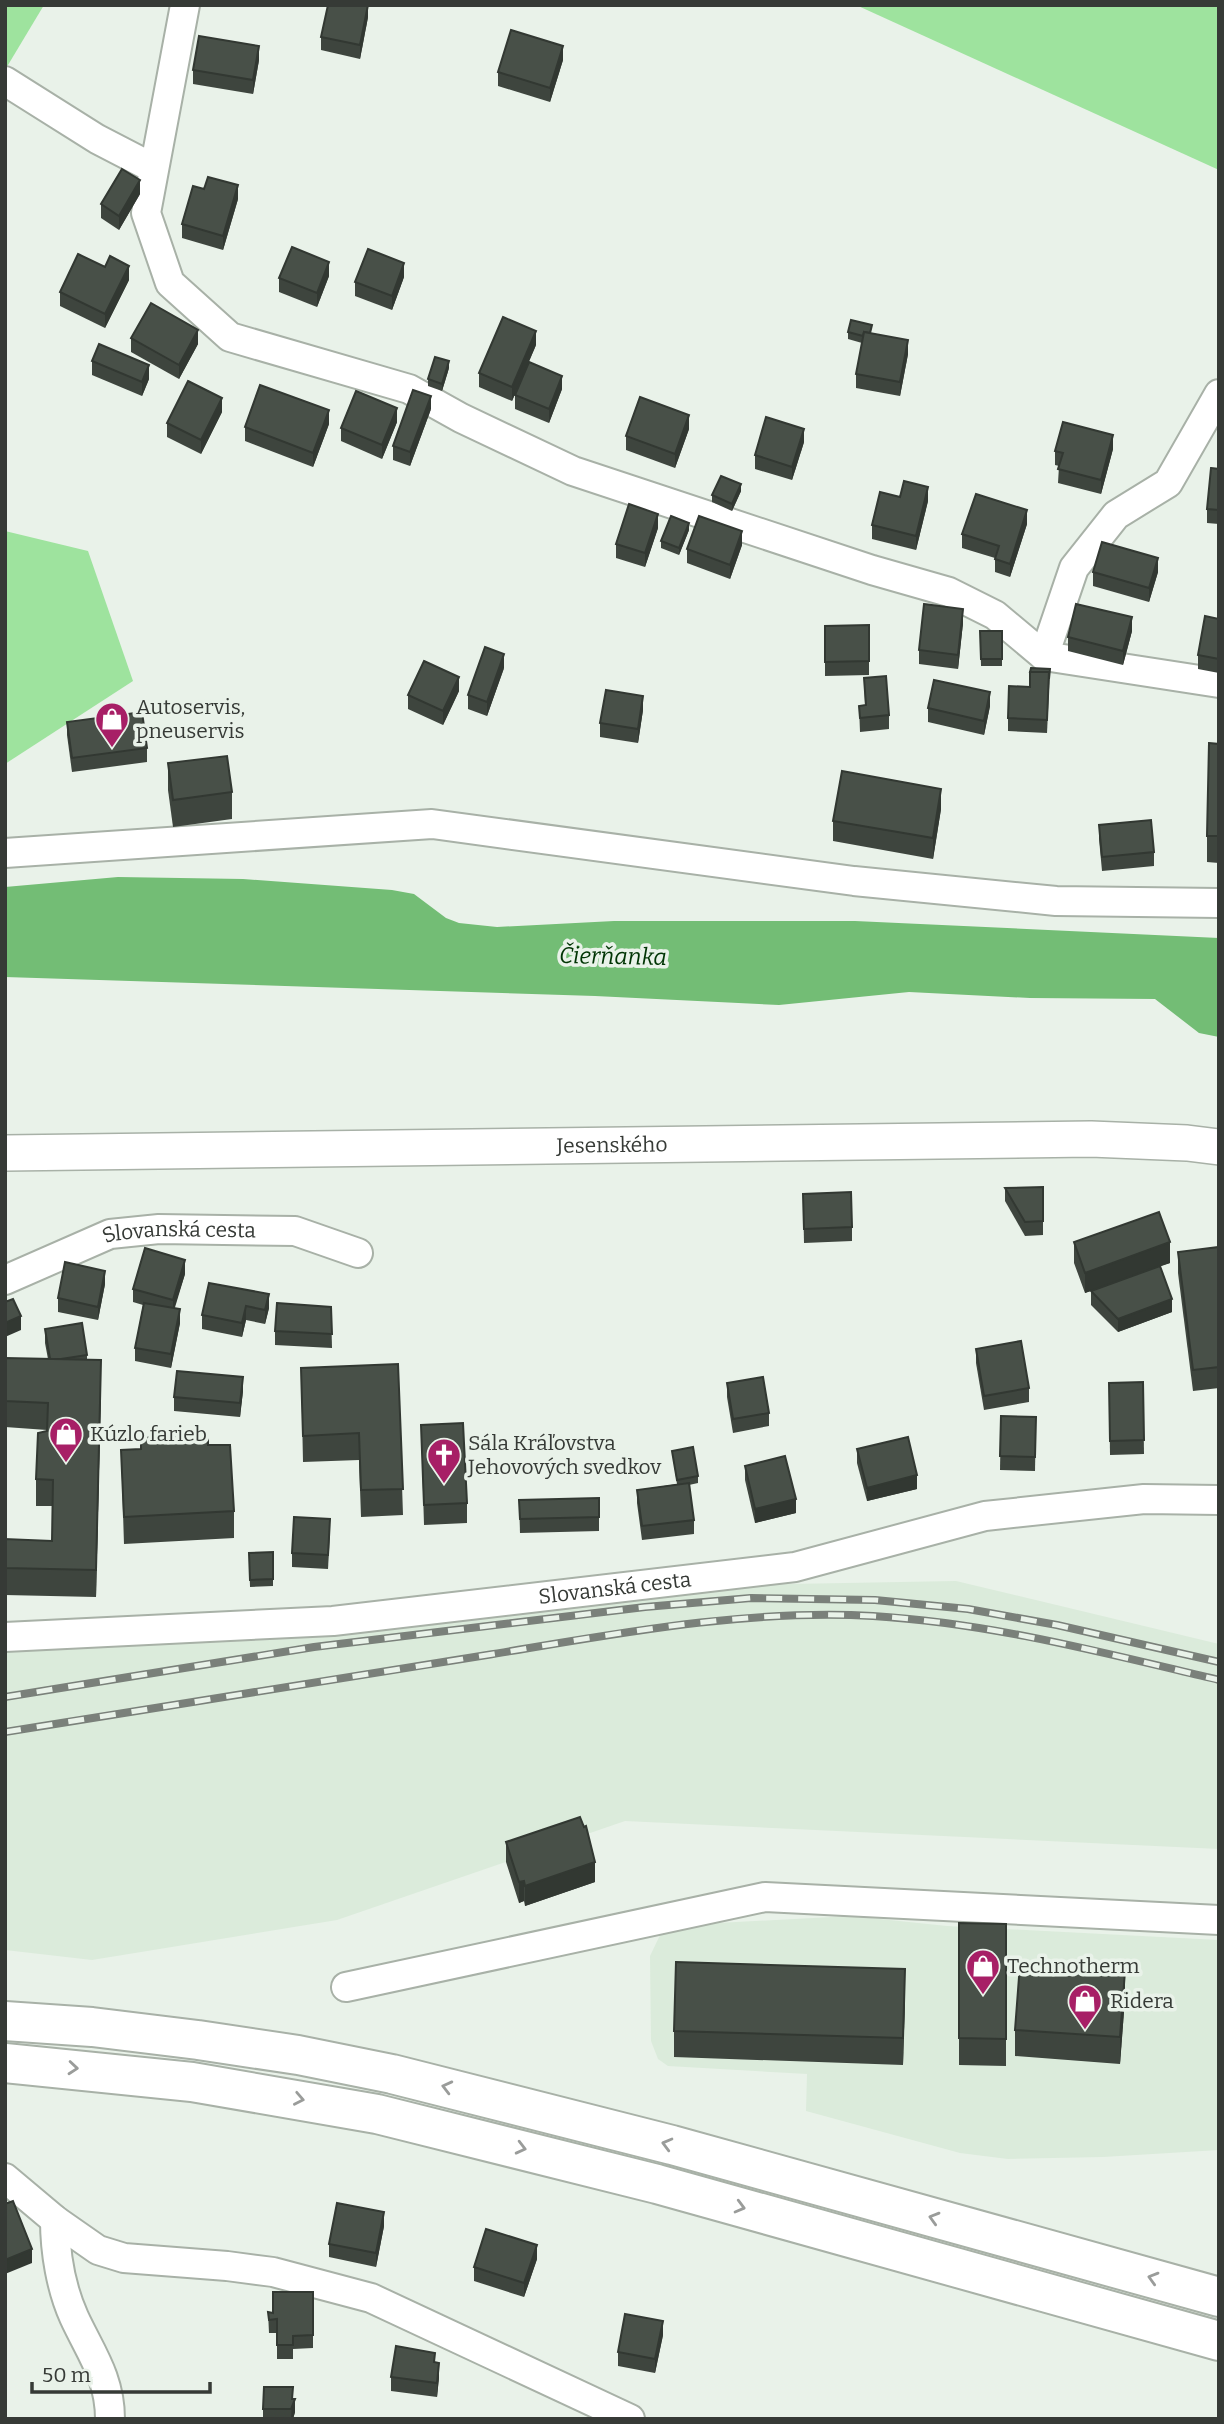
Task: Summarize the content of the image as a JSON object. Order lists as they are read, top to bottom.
{
  "streets": {
    "main road": ["Jesenského"],
    "street": ["Slovanská cesta"]
  },
  "water": ["Čierňanka"],
  "places": {
    "shop": [
      "Autoservis, pneuservis",
      "Kúzlo farieb",
      "Technotherm",
      "Ridera"
    ],
    "church": ["Sála Kráľovstva Jehovových svedkov"]
  },
  "scale_bar": "50 m"
}
